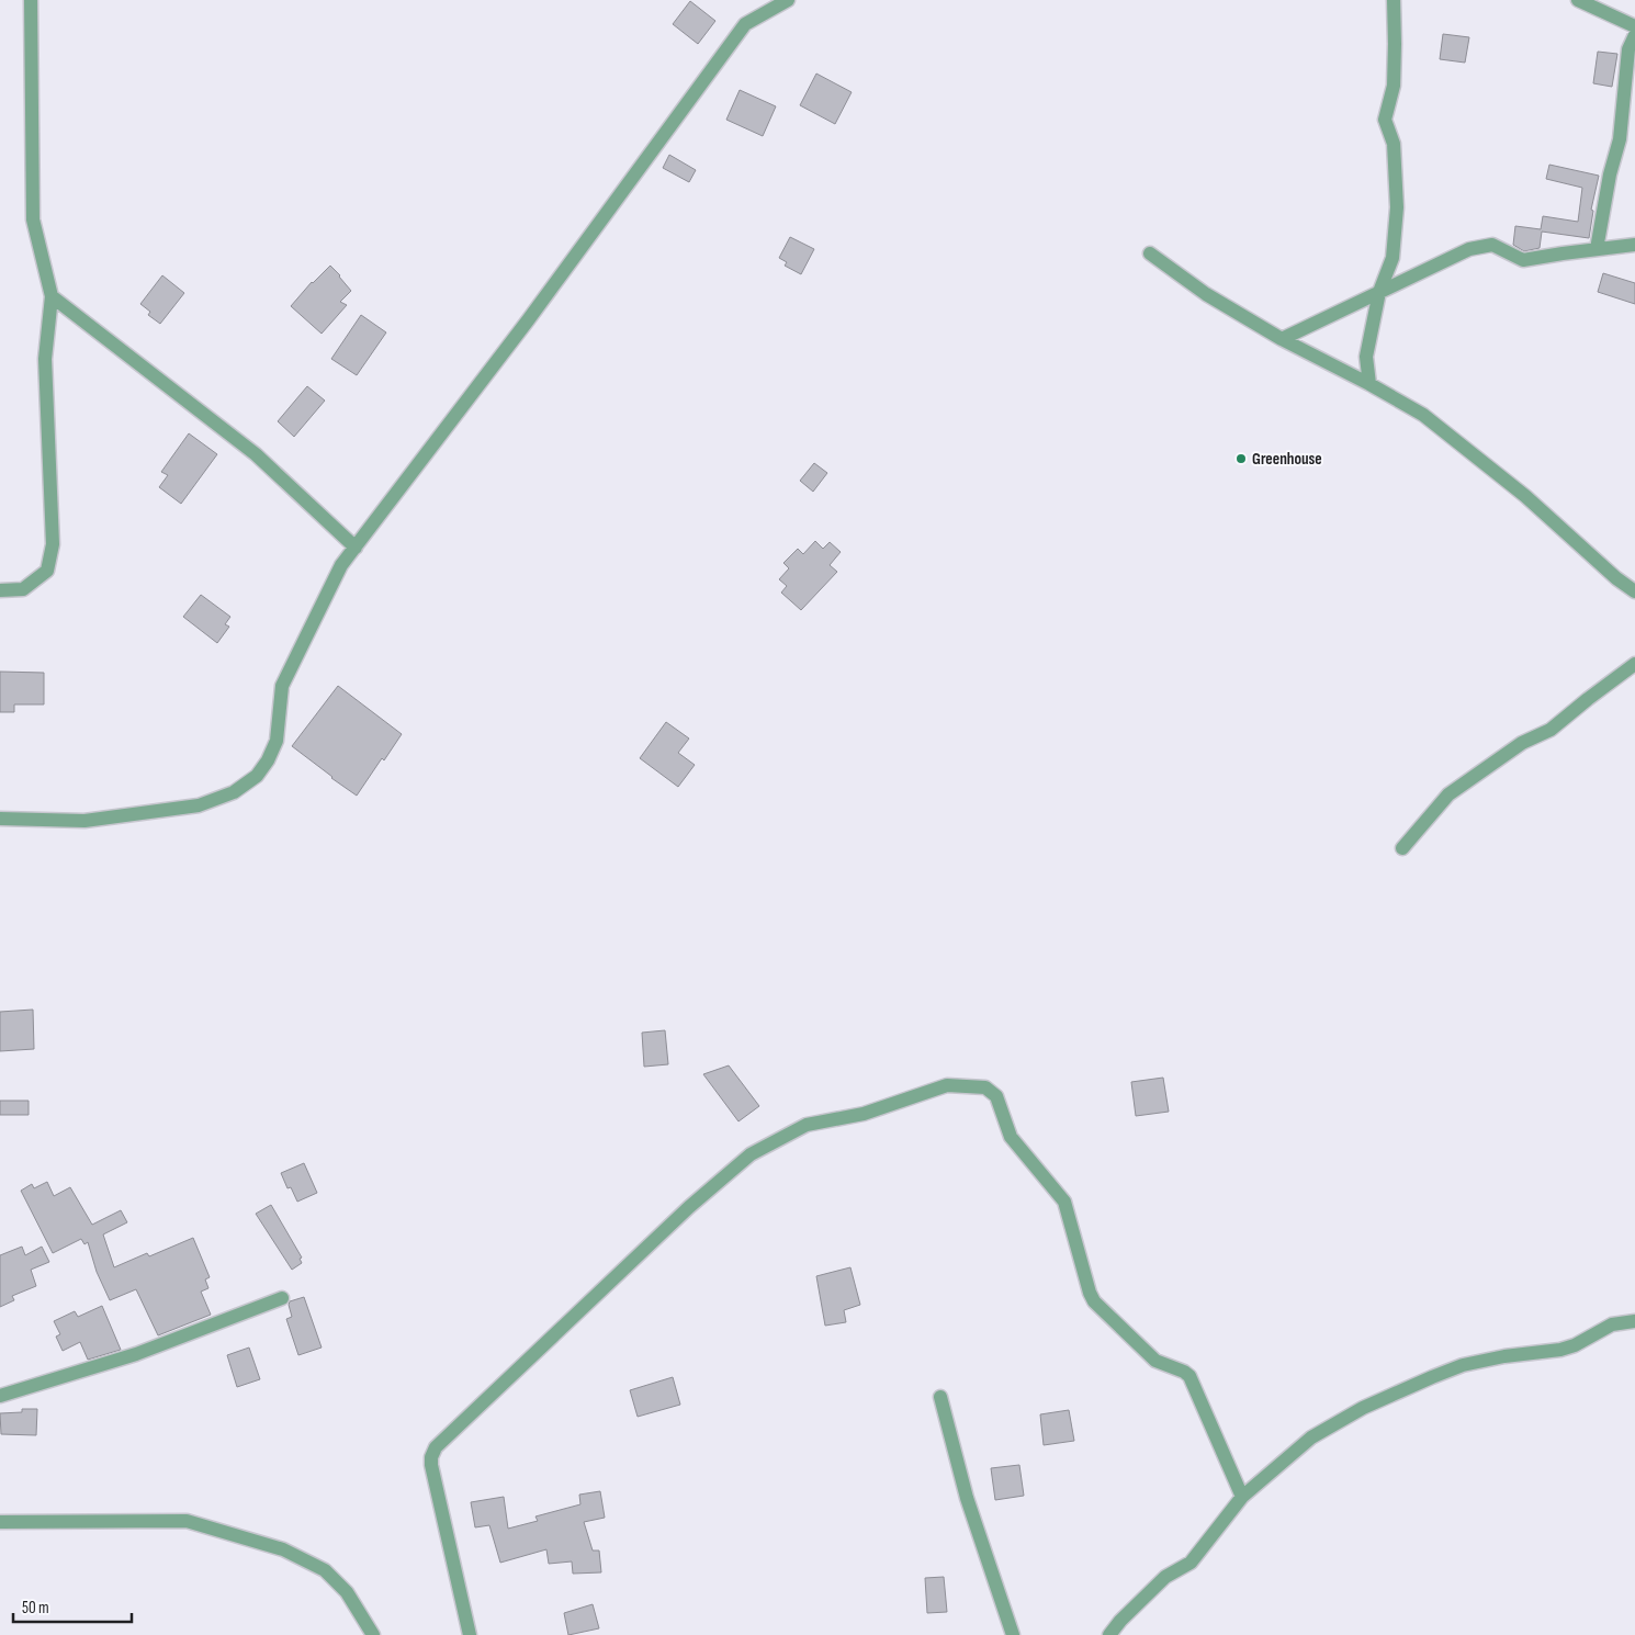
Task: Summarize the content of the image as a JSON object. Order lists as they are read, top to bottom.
{
  "places": ["Greenhouse"],
  "scale_bar": "50 m"
}
